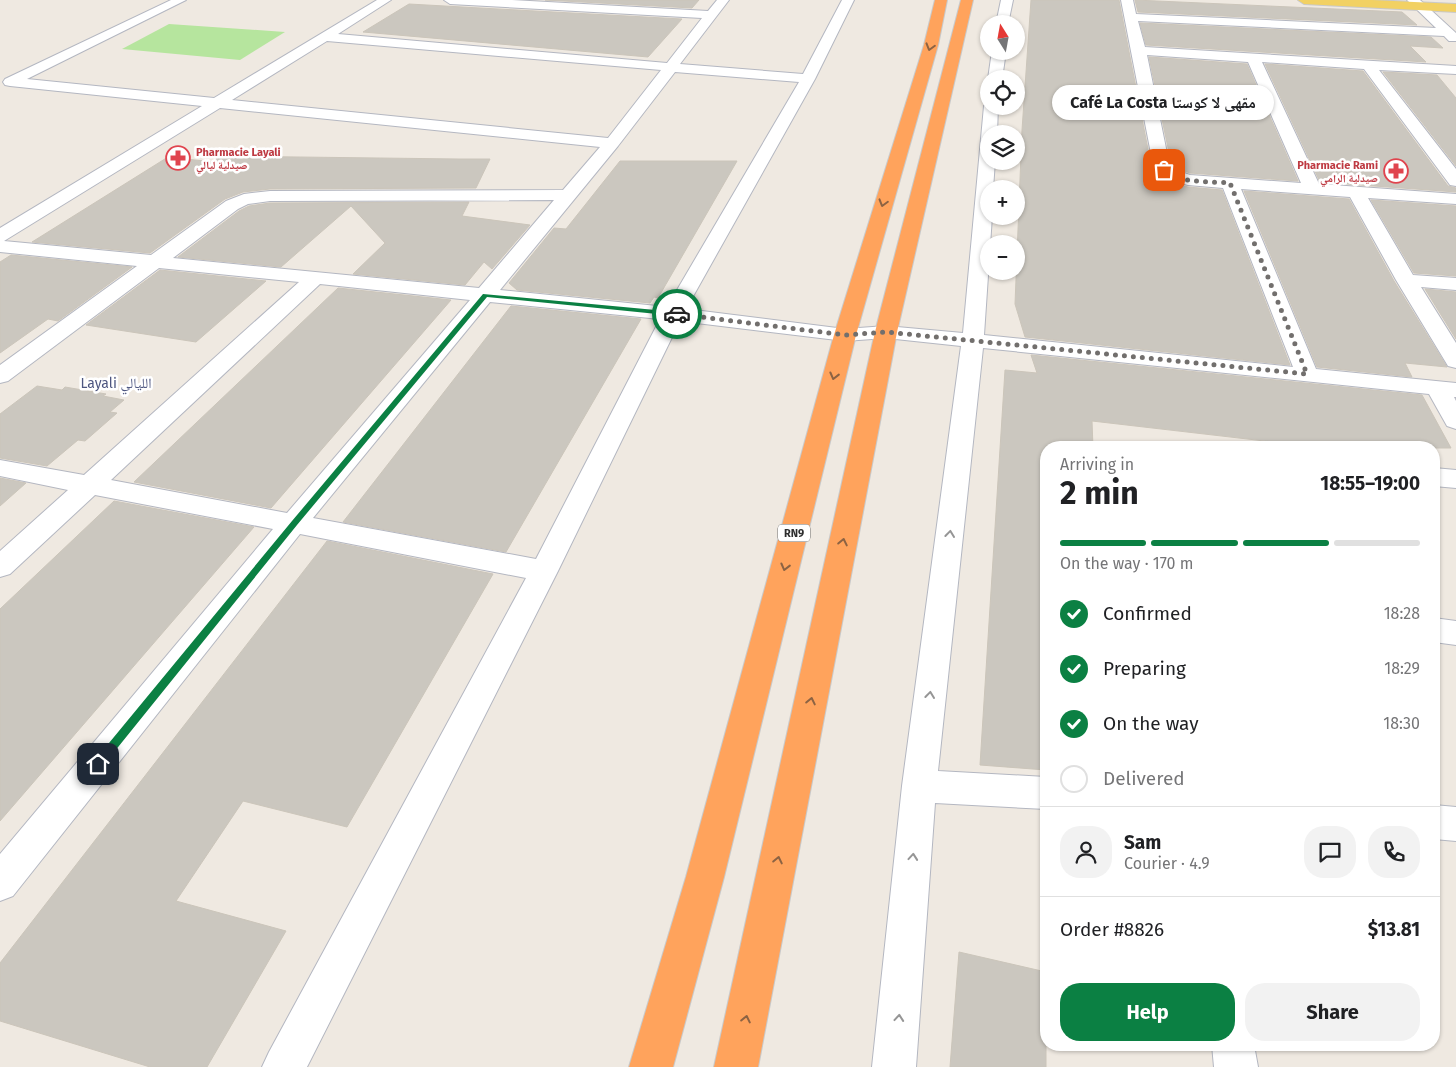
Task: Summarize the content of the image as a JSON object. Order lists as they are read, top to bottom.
{
  "streets": {
    "highway": ["RN9"]
  },
  "districts": ["Layali الليالي"],
  "places": {
    "pharmacy": ["Pharmacie Layali صيدلية ليالي", "Pharmacie Rami صيدلية الرامي"],
    "other": ["Café La Costa مقهى لا كوستا"]
  },
  "north": "top",
  "page": {
    "map_buttons": ["+", "−"],
    "bubble": "Café La Costa مقهى لا كوستا",
    "heading": ["2 min", "Arriving in", "18:55–19:00"],
    "panel": [
      "Sam",
      "Courier · 4.9",
      "Order #8826",
      "$13.81"
    ],
    "bar": "On the way · 170 m",
    "list": [
      ["Confirmed", "18:28"],
      ["Preparing", "18:29"],
      ["On the way", "18:30"],
      "Delivered"
    ],
    "buttons": ["Help", "Share"]
  }
}
